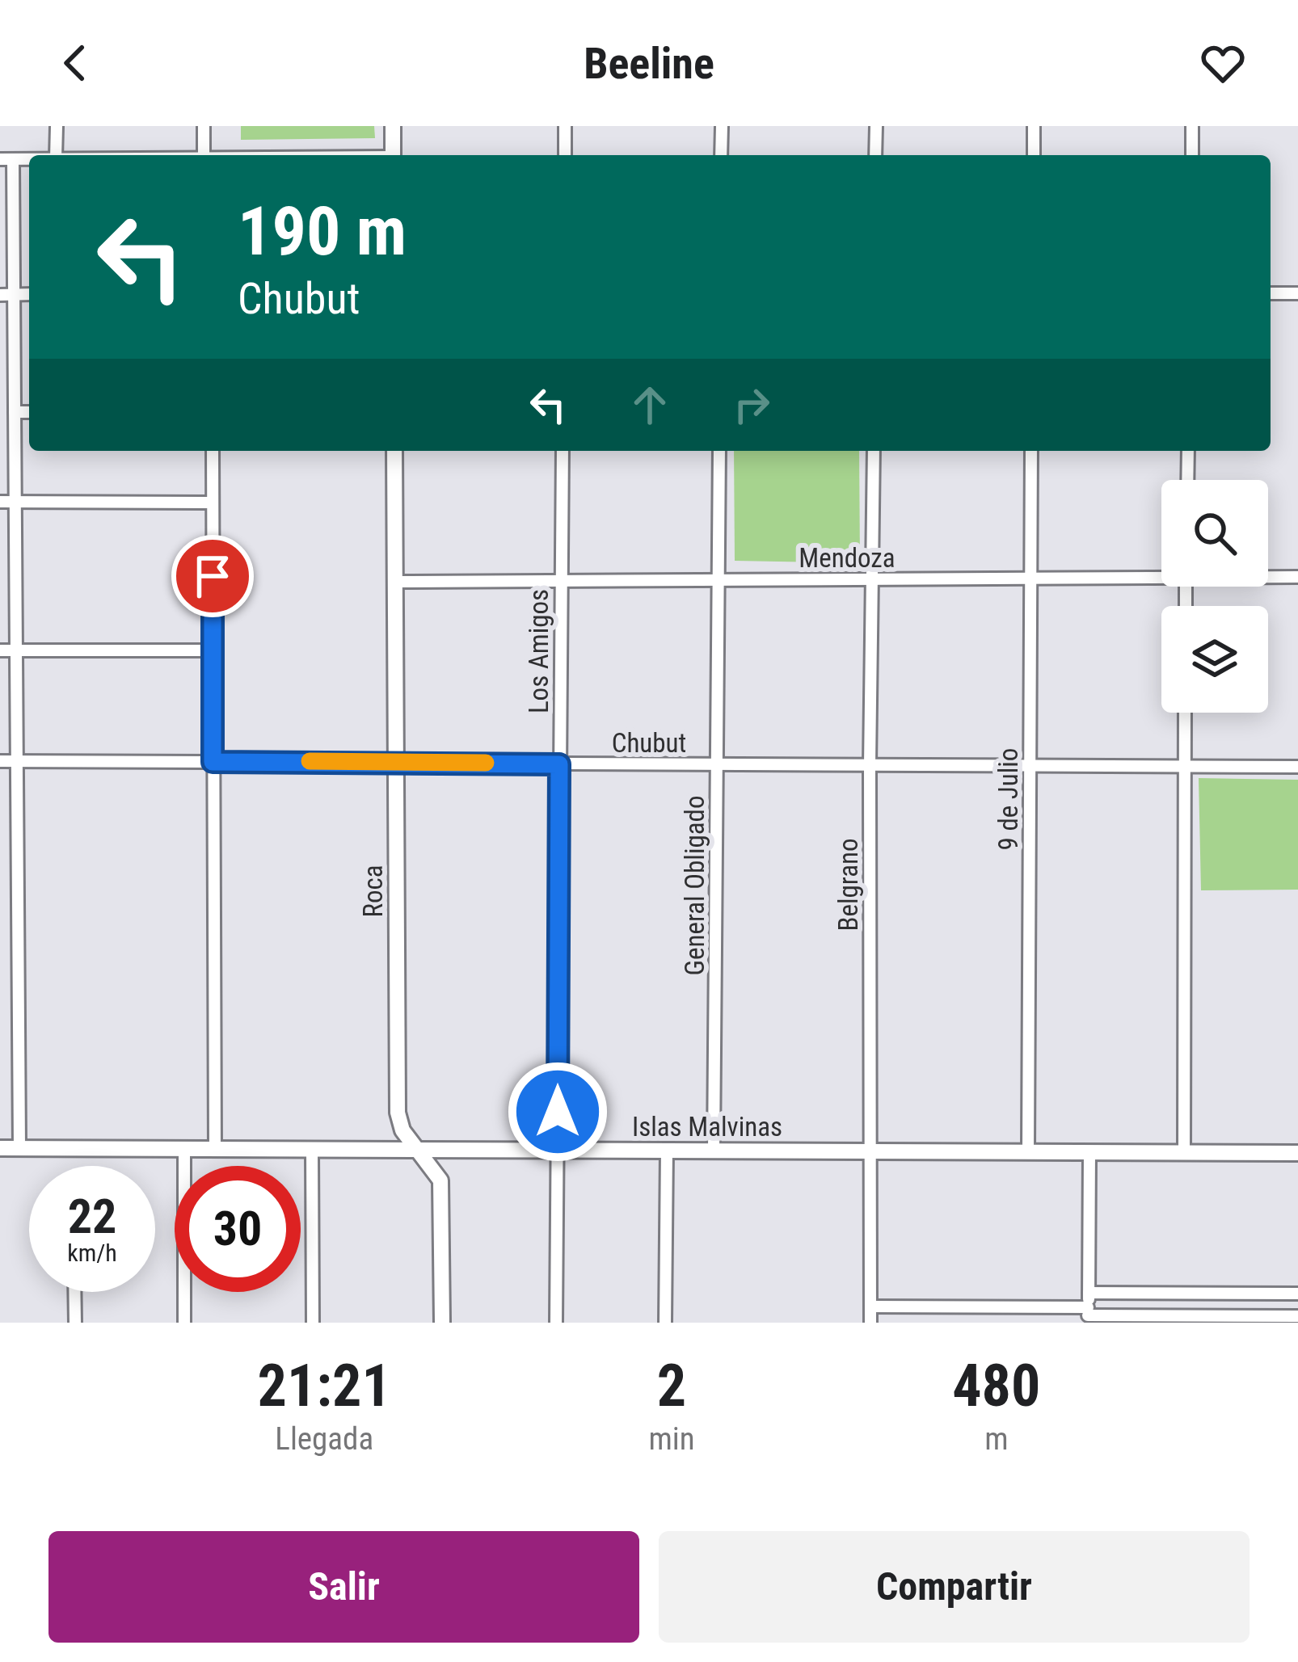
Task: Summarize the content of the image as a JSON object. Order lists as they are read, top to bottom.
{
  "streets": {
    "street": [
      "Mendoza",
      "Los Amigos",
      "Chubut",
      "9 de Julio",
      "Belgrano",
      "General Obligado",
      "Roca",
      "Islas Malvinas"
    ]
  },
  "crossings": [
    ["Mendoza", "Los Amigos"],
    ["Mendoza", "9 de Julio"],
    ["Mendoza", "Belgrano"],
    ["Mendoza", "General Obligado"],
    ["Mendoza", "Roca"],
    ["Los Amigos", "Chubut"],
    ["Los Amigos", "Islas Malvinas"],
    ["Chubut", "9 de Julio"],
    ["Chubut", "Belgrano"],
    ["Chubut", "General Obligado"],
    ["Chubut", "Roca"],
    ["9 de Julio", "Islas Malvinas"],
    ["Belgrano", "Islas Malvinas"],
    ["General Obligado", "Islas Malvinas"],
    ["Roca", "Islas Malvinas"]
  ],
  "page": {
    "header": "Beeline",
    "turn": ["190 m", "Chubut"],
    "speed": "22 km/h",
    "limit": "30",
    "eta": [
      "21:21",
      "Llegada",
      "2",
      "min",
      "480",
      "m"
    ],
    "buttons": ["Salir", "Compartir"]
  }
}
